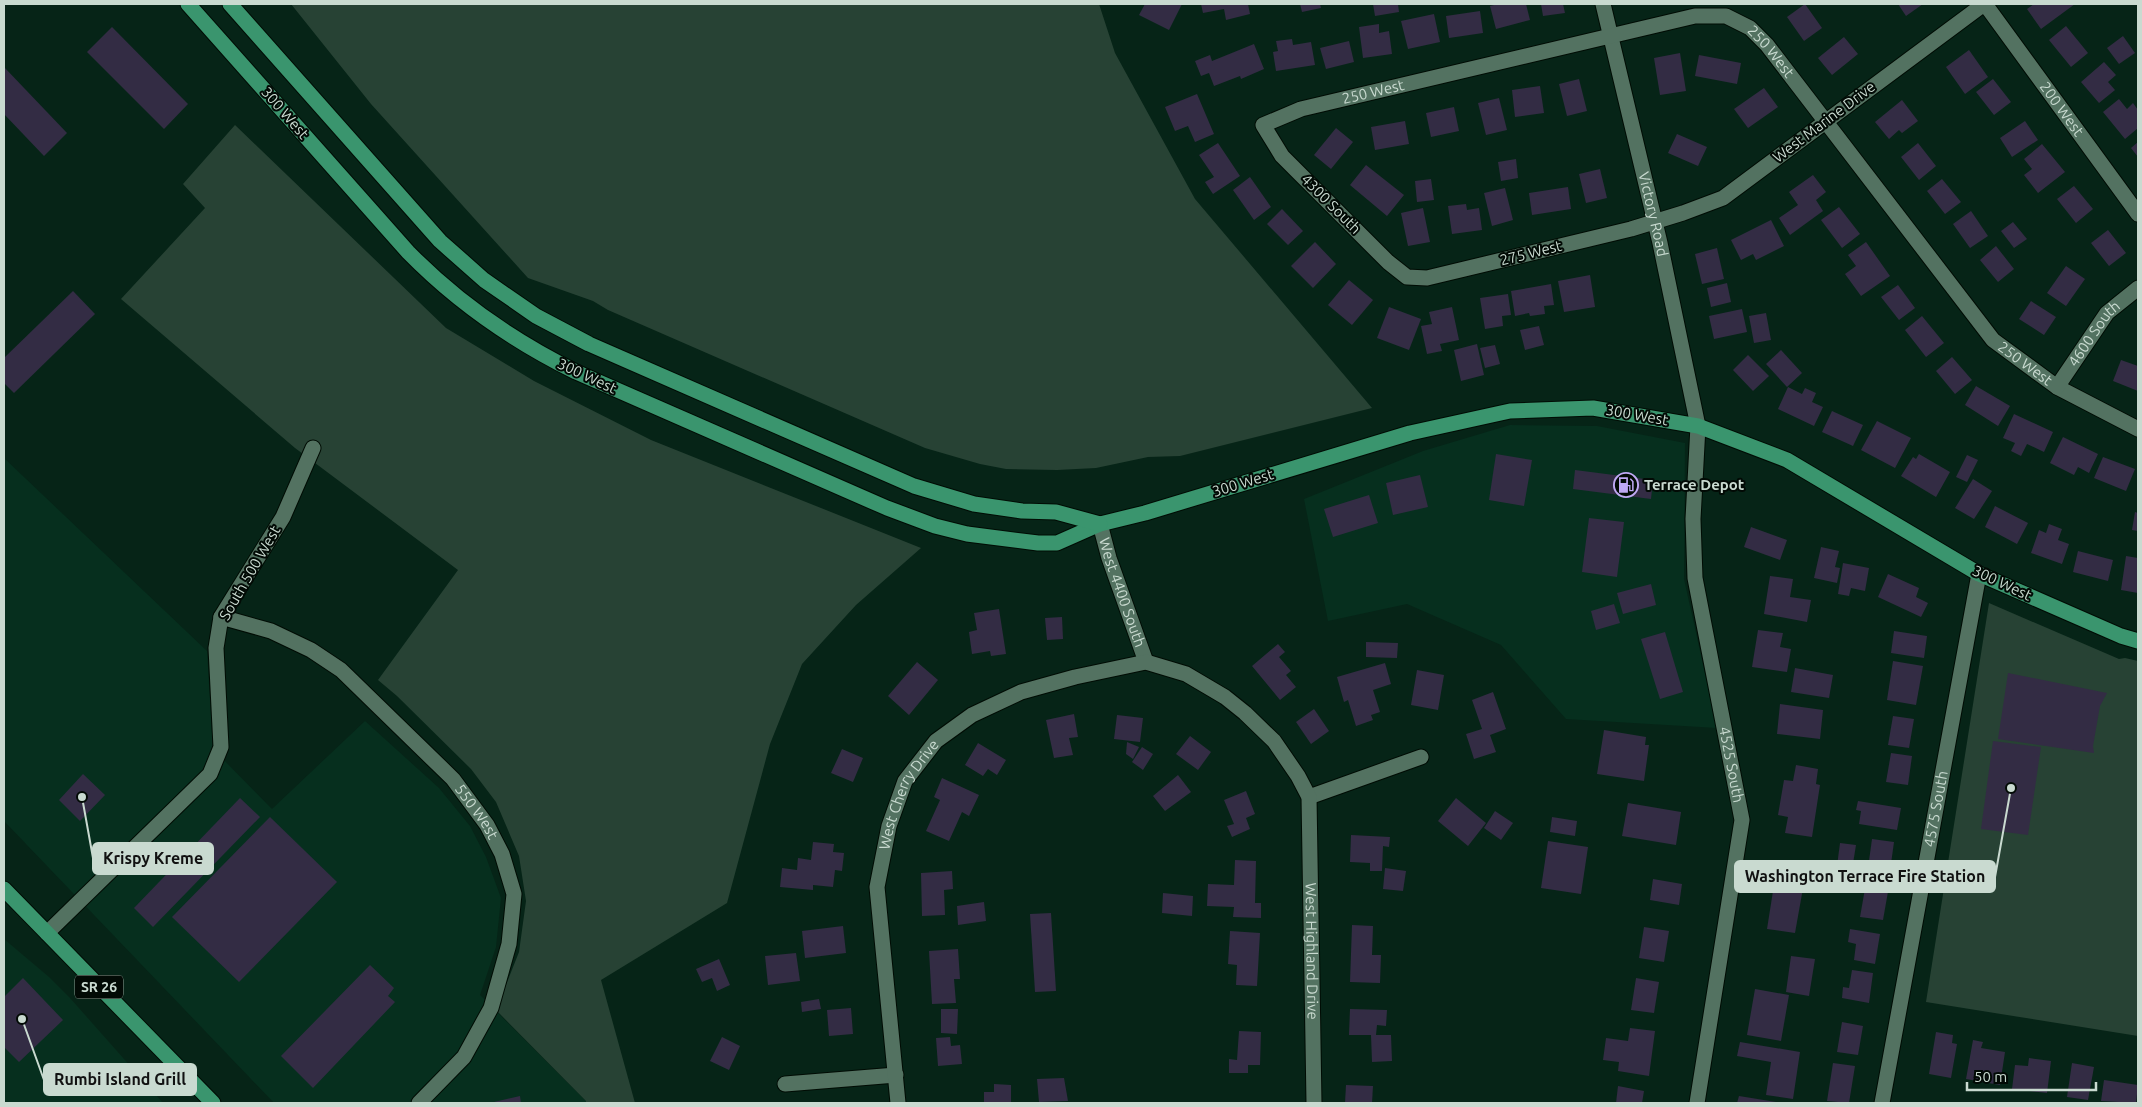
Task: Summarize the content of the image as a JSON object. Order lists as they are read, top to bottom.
{
  "streets": {
    "main road": ["300 West", "SR 26"],
    "street": [
      "250 West",
      "200 West",
      "West Marine Drive",
      "4300 South",
      "Victory Road",
      "275 West",
      "4600 South",
      "South 500 West",
      "West 4400 South",
      "4525 South",
      "West Cherry Drive",
      "4575 South",
      "550 West",
      "West Highland Drive"
    ]
  },
  "crossings": [
    ["250 West", "West Marine Drive"],
    ["250 West", "4300 South"],
    ["250 West", "Victory Road"],
    ["250 West", "4600 South"],
    ["200 West", "West Marine Drive"],
    ["300 West", "Victory Road"],
    ["300 West", "West 4400 South"],
    ["300 West", "4525 South"],
    ["300 West", "4575 South"],
    ["West Marine Drive", "Victory Road"],
    ["West Marine Drive", "275 West"],
    ["4300 South", "275 West"],
    ["Victory Road", "275 West"],
    ["Victory Road", "4525 South"],
    ["South 500 West", "550 West"],
    ["South 500 West", "SR 26"],
    ["West 4400 South", "West Cherry Drive"],
    ["West 4400 South", "West Highland Drive"],
    ["West Cherry Drive", "West Highland Drive"]
  ],
  "places": {
    "fuel station": ["Terrace Depot"],
    "other": ["Washington Terrace Fire Station", "Krispy Kreme", "Rumbi Island Grill"]
  },
  "scale_bar": "50 m"
}
